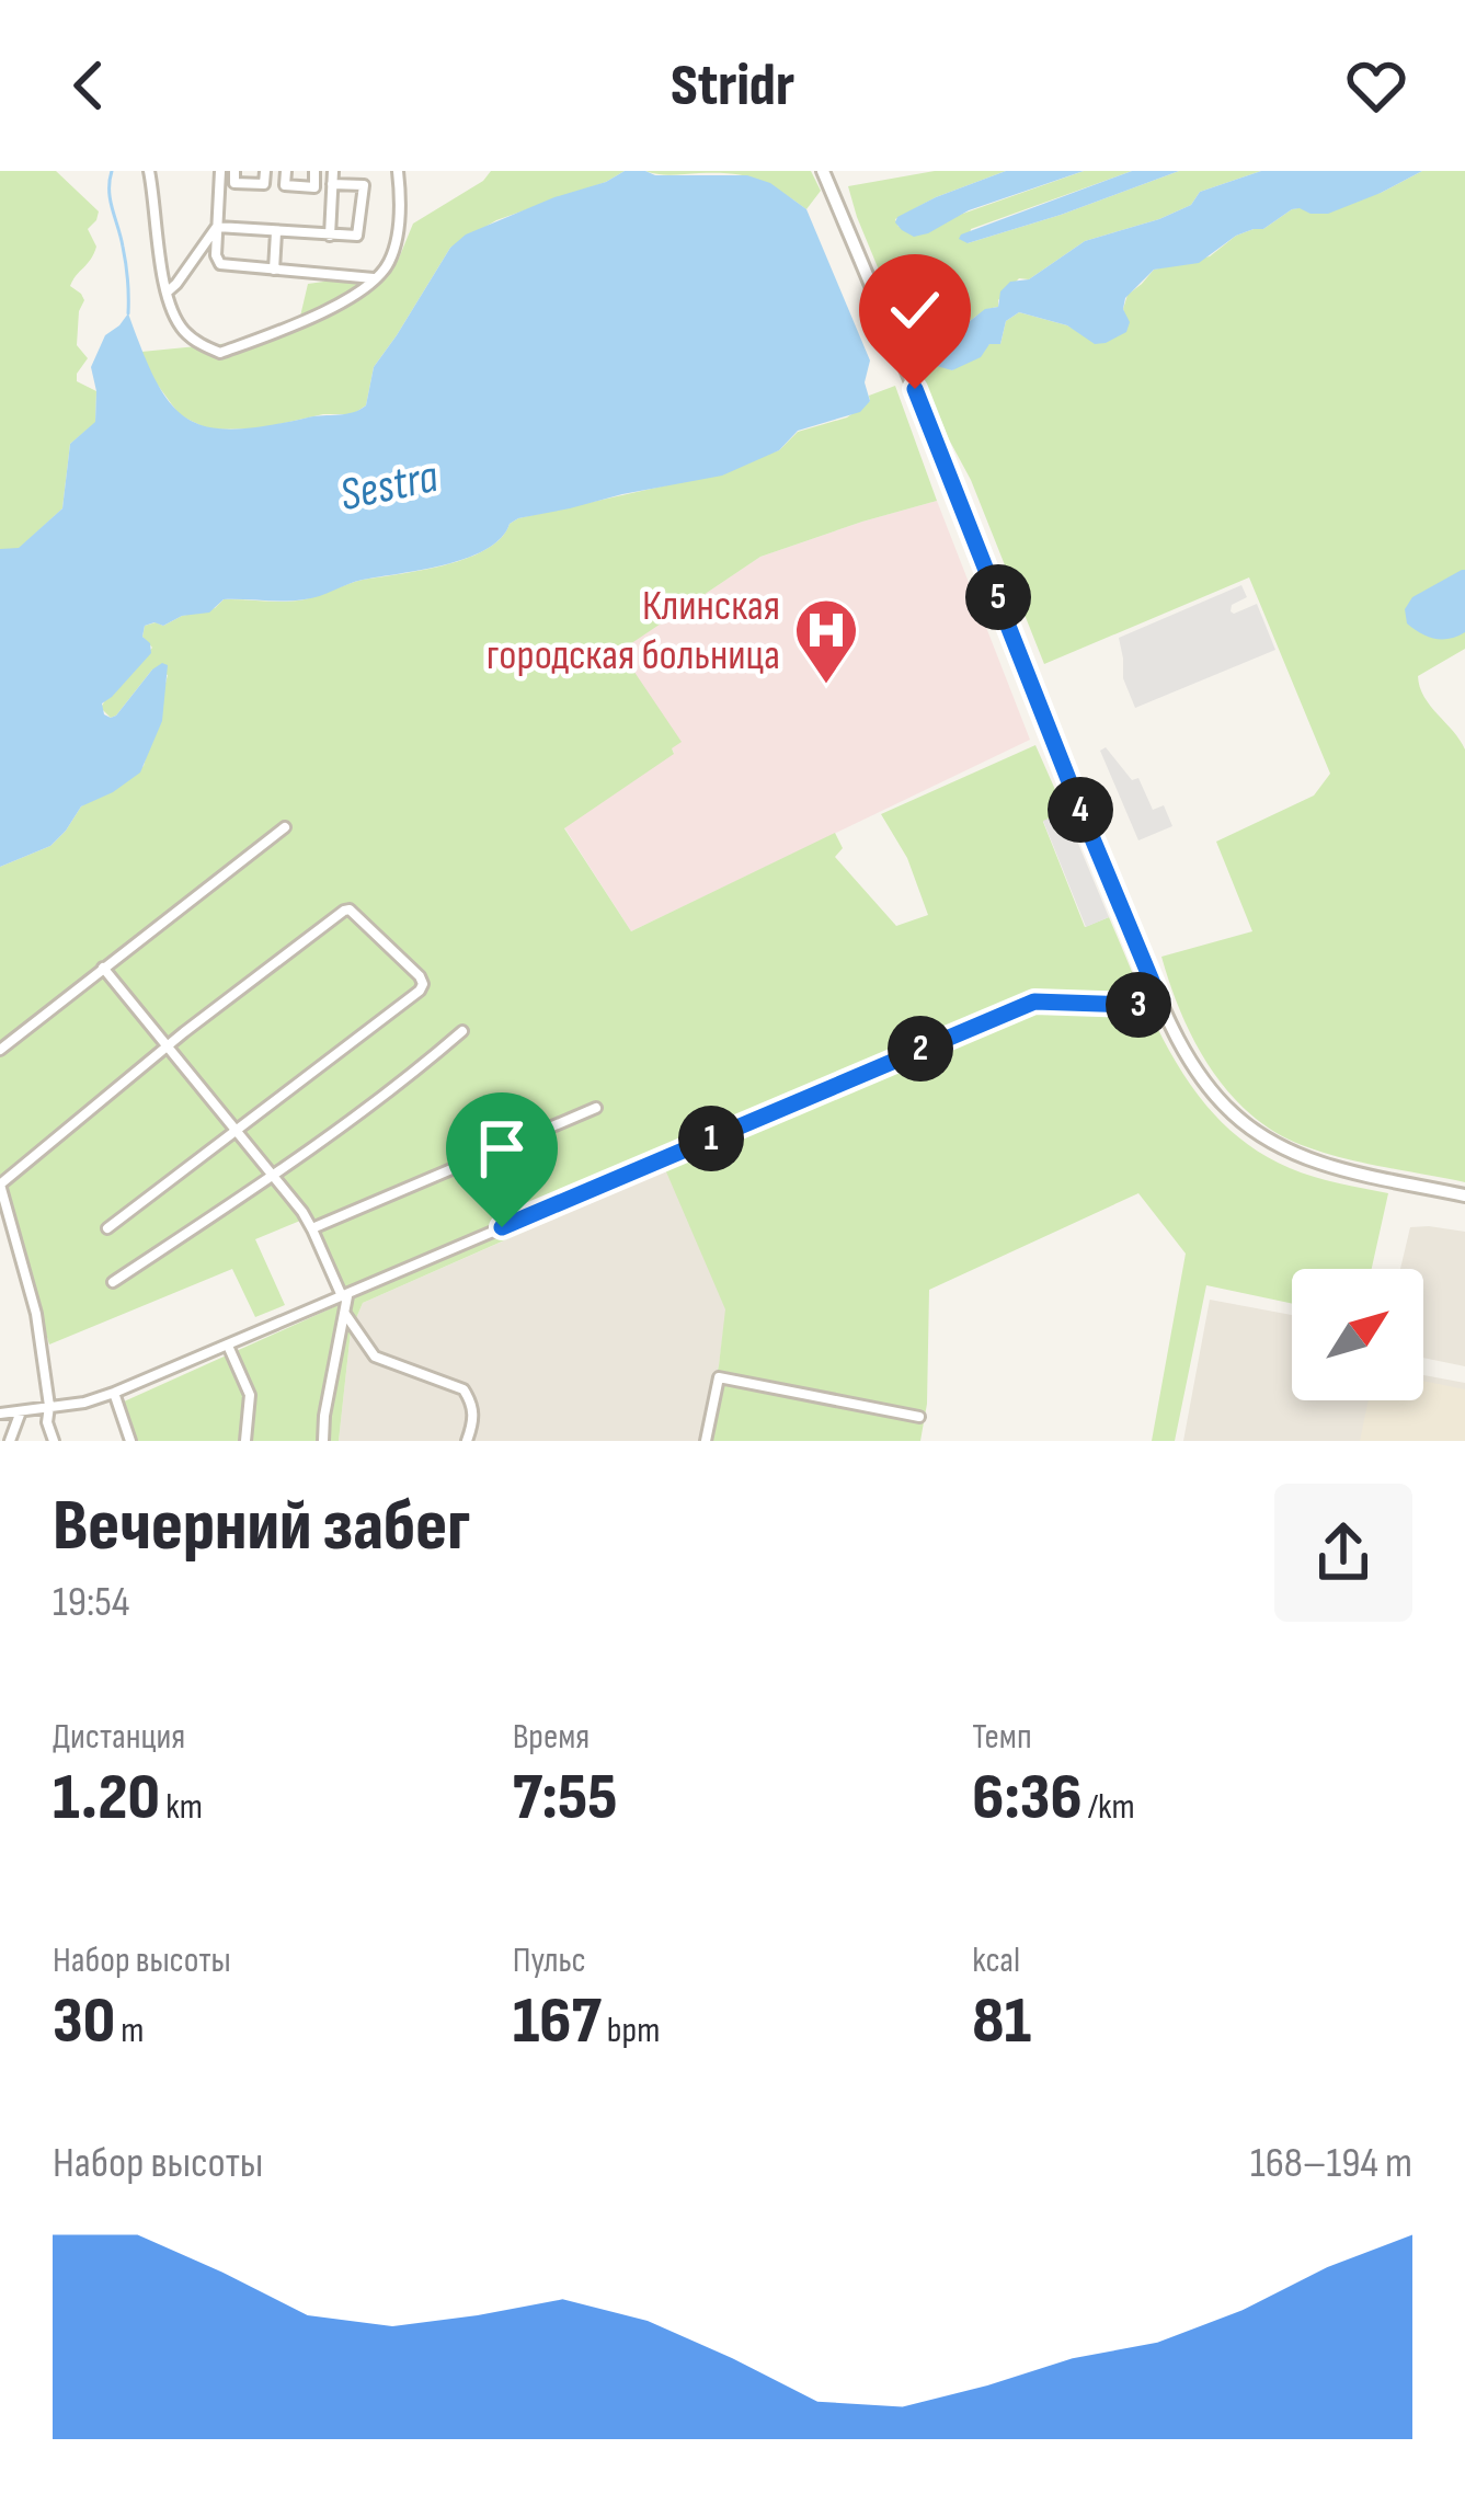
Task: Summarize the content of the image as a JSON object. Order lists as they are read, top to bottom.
{
  "water": ["Sestra"],
  "places": {
    "hospital": ["Клинская городская больница"]
  },
  "north": "top right",
  "page": {
    "header": "Stridr",
    "pins": [
      "5",
      "4",
      "3",
      "2",
      "1"
    ],
    "heading": ["Вечерний забег", "19:54"],
    "stats": [
      ["Дистанция", "1.20 km"],
      ["Время", "7:55"],
      ["Темп", "6:36 /km"],
      ["Набор высоты", "30 m"],
      ["Пульс", "167 bpm"],
      ["kcal", "81"]
    ],
    "chart": ["Набор высоты", "168–194 m"]
  }
}
